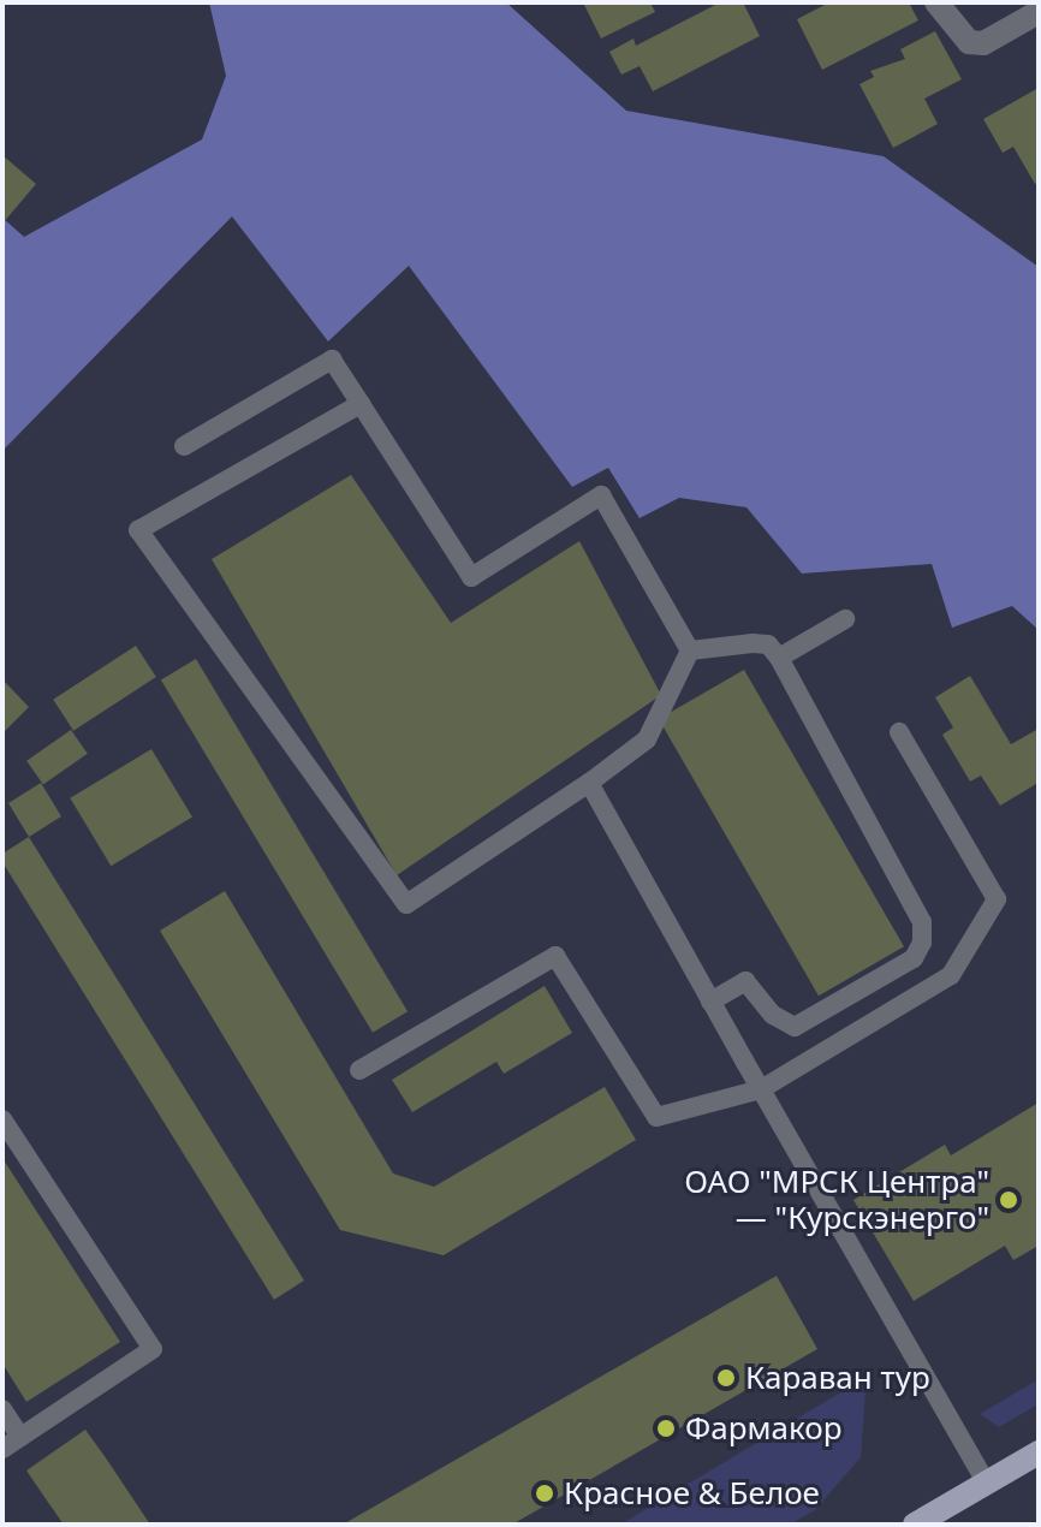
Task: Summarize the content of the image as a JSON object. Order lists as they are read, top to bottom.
{
  "places": [
    "ОАО \"МРСК Центра\" — \"Курскэнерго\"",
    "Караван тур",
    "Фармакор",
    "Красное & Белое"
  ]
}
